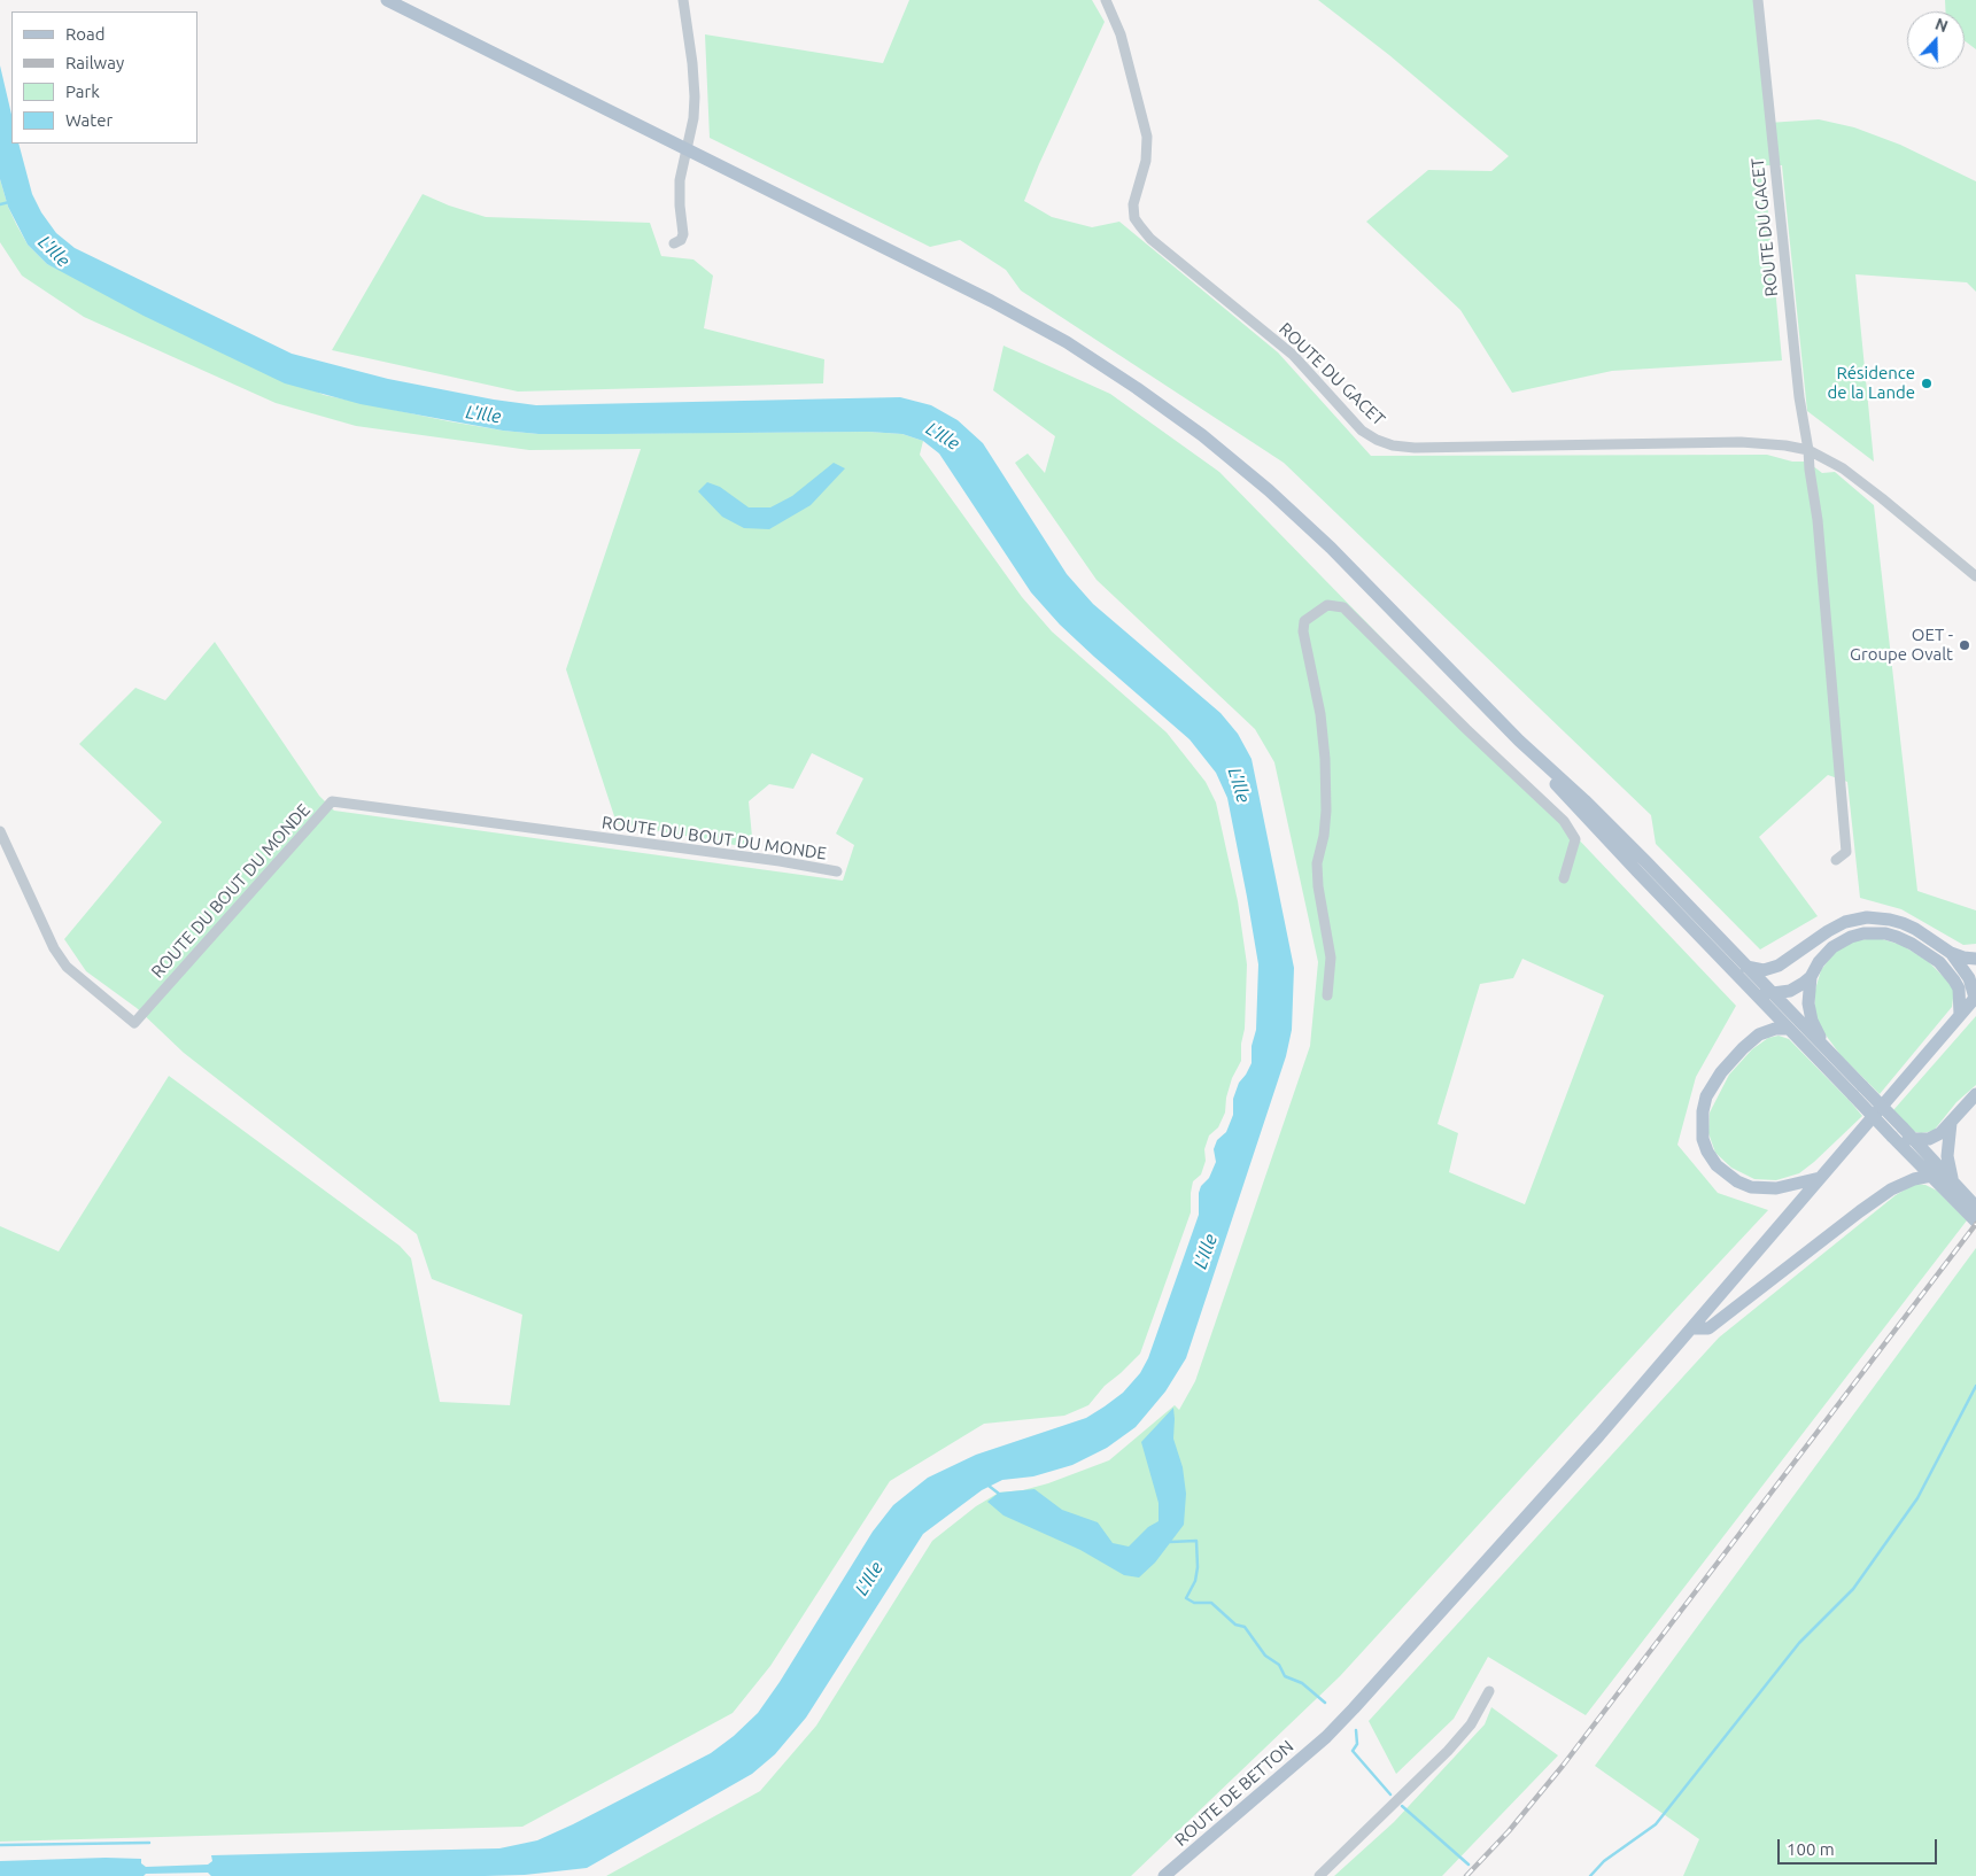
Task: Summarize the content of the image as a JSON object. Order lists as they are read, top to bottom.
{
  "streets": {
    "main road": ["ROUTE DE BETTON"],
    "street": ["ROUTE DU GACET", "ROUTE DU BOUT DU MONDE"]
  },
  "water": ["L'Ille"],
  "places": ["Résidence de la Lande", "OET - Groupe Ovalt"],
  "legend": [
    "Road",
    "Railway",
    "Park",
    "Water"
  ],
  "scale_bar": "100 m",
  "north": "top"
}
